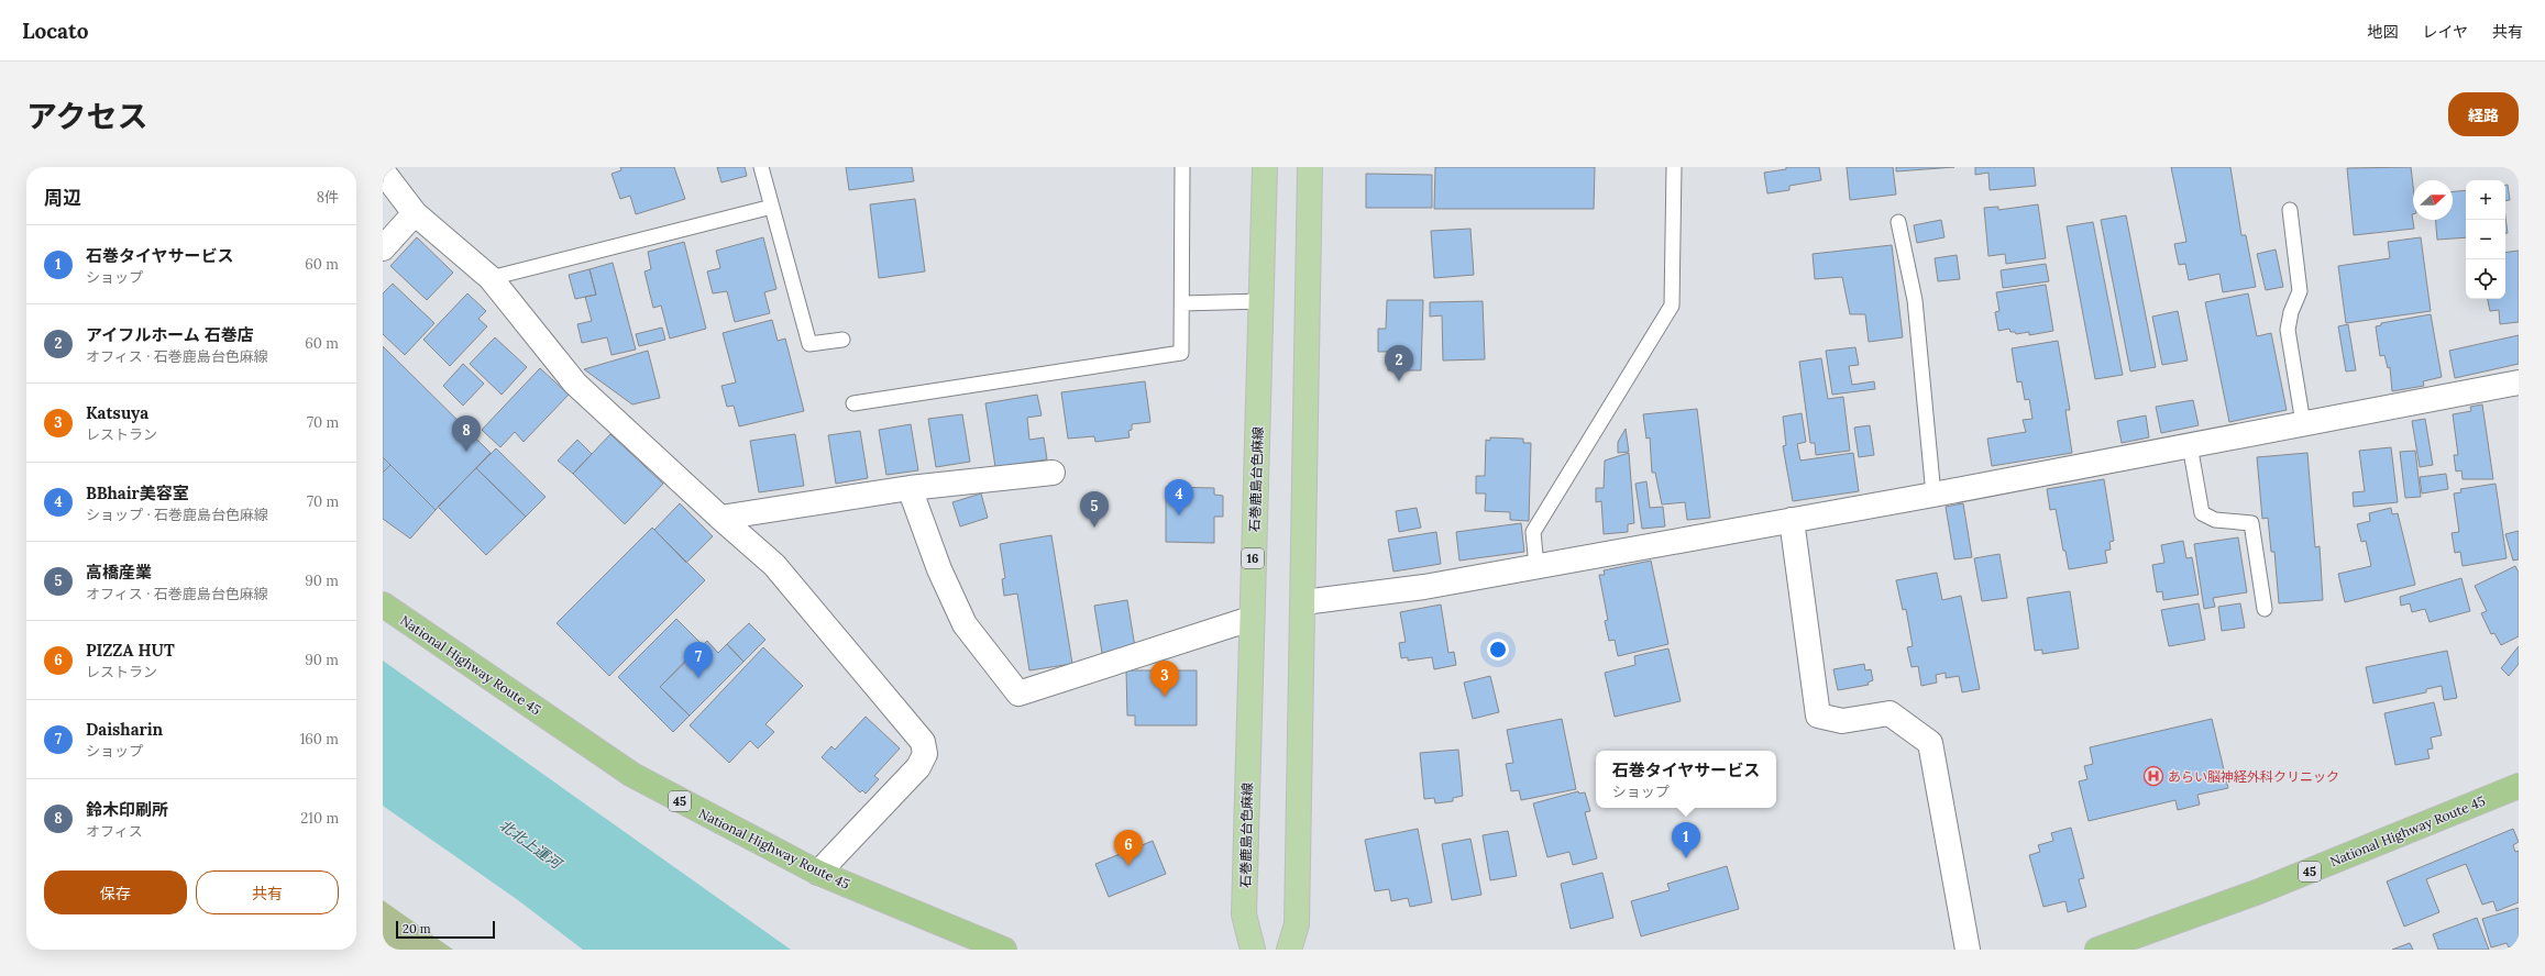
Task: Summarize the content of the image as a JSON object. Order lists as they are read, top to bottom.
{
  "streets": {
    "highway": ["National Highway Route 45", "45"],
    "main road": ["石巻鹿島台色麻線", "16"]
  },
  "water": ["北北上運河"],
  "places": {
    "hospital": ["あらい脳神経外科クリニック"]
  },
  "scale_bar": "20 m",
  "north": "right",
  "page": {
    "header": "Locato",
    "nav": ["地図", "レイヤ", "共有"],
    "title": "アクセス",
    "buttons": [
      "経路",
      ["保存", "共有"]
    ],
    "heading": ["周辺", "8件"],
    "map_buttons": ["+", "−"],
    "list": [
      {
        "mark": "1",
        "name": "石巻タイヤサービス",
        "note": "ショップ",
        "value": "60 m"
      },
      {
        "mark": "2",
        "name": "アイフルホーム 石巻店",
        "note": "オフィス · 石巻鹿島台色麻線",
        "value": "60 m"
      },
      {
        "mark": "3",
        "name": "Katsuya",
        "note": "レストラン",
        "value": "70 m"
      },
      {
        "mark": "4",
        "name": "BBhair美容室",
        "note": "ショップ · 石巻鹿島台色麻線",
        "value": "70 m"
      },
      {
        "mark": "5",
        "name": "高橋産業",
        "note": "オフィス · 石巻鹿島台色麻線",
        "value": "90 m"
      },
      {
        "mark": "6",
        "name": "PIZZA HUT",
        "note": "レストラン",
        "value": "90 m"
      },
      {
        "mark": "7",
        "name": "Daisharin",
        "note": "ショップ",
        "value": "160 m"
      },
      {
        "mark": "8",
        "name": "鈴木印刷所",
        "note": "オフィス",
        "value": "210 m"
      }
    ],
    "pins": [
      "2",
      "8",
      "4",
      "5",
      "7",
      "3",
      "1",
      "6"
    ],
    "popup": ["石巻タイヤサービス", "ショップ"],
    "scale": "20 m"
  }
}
